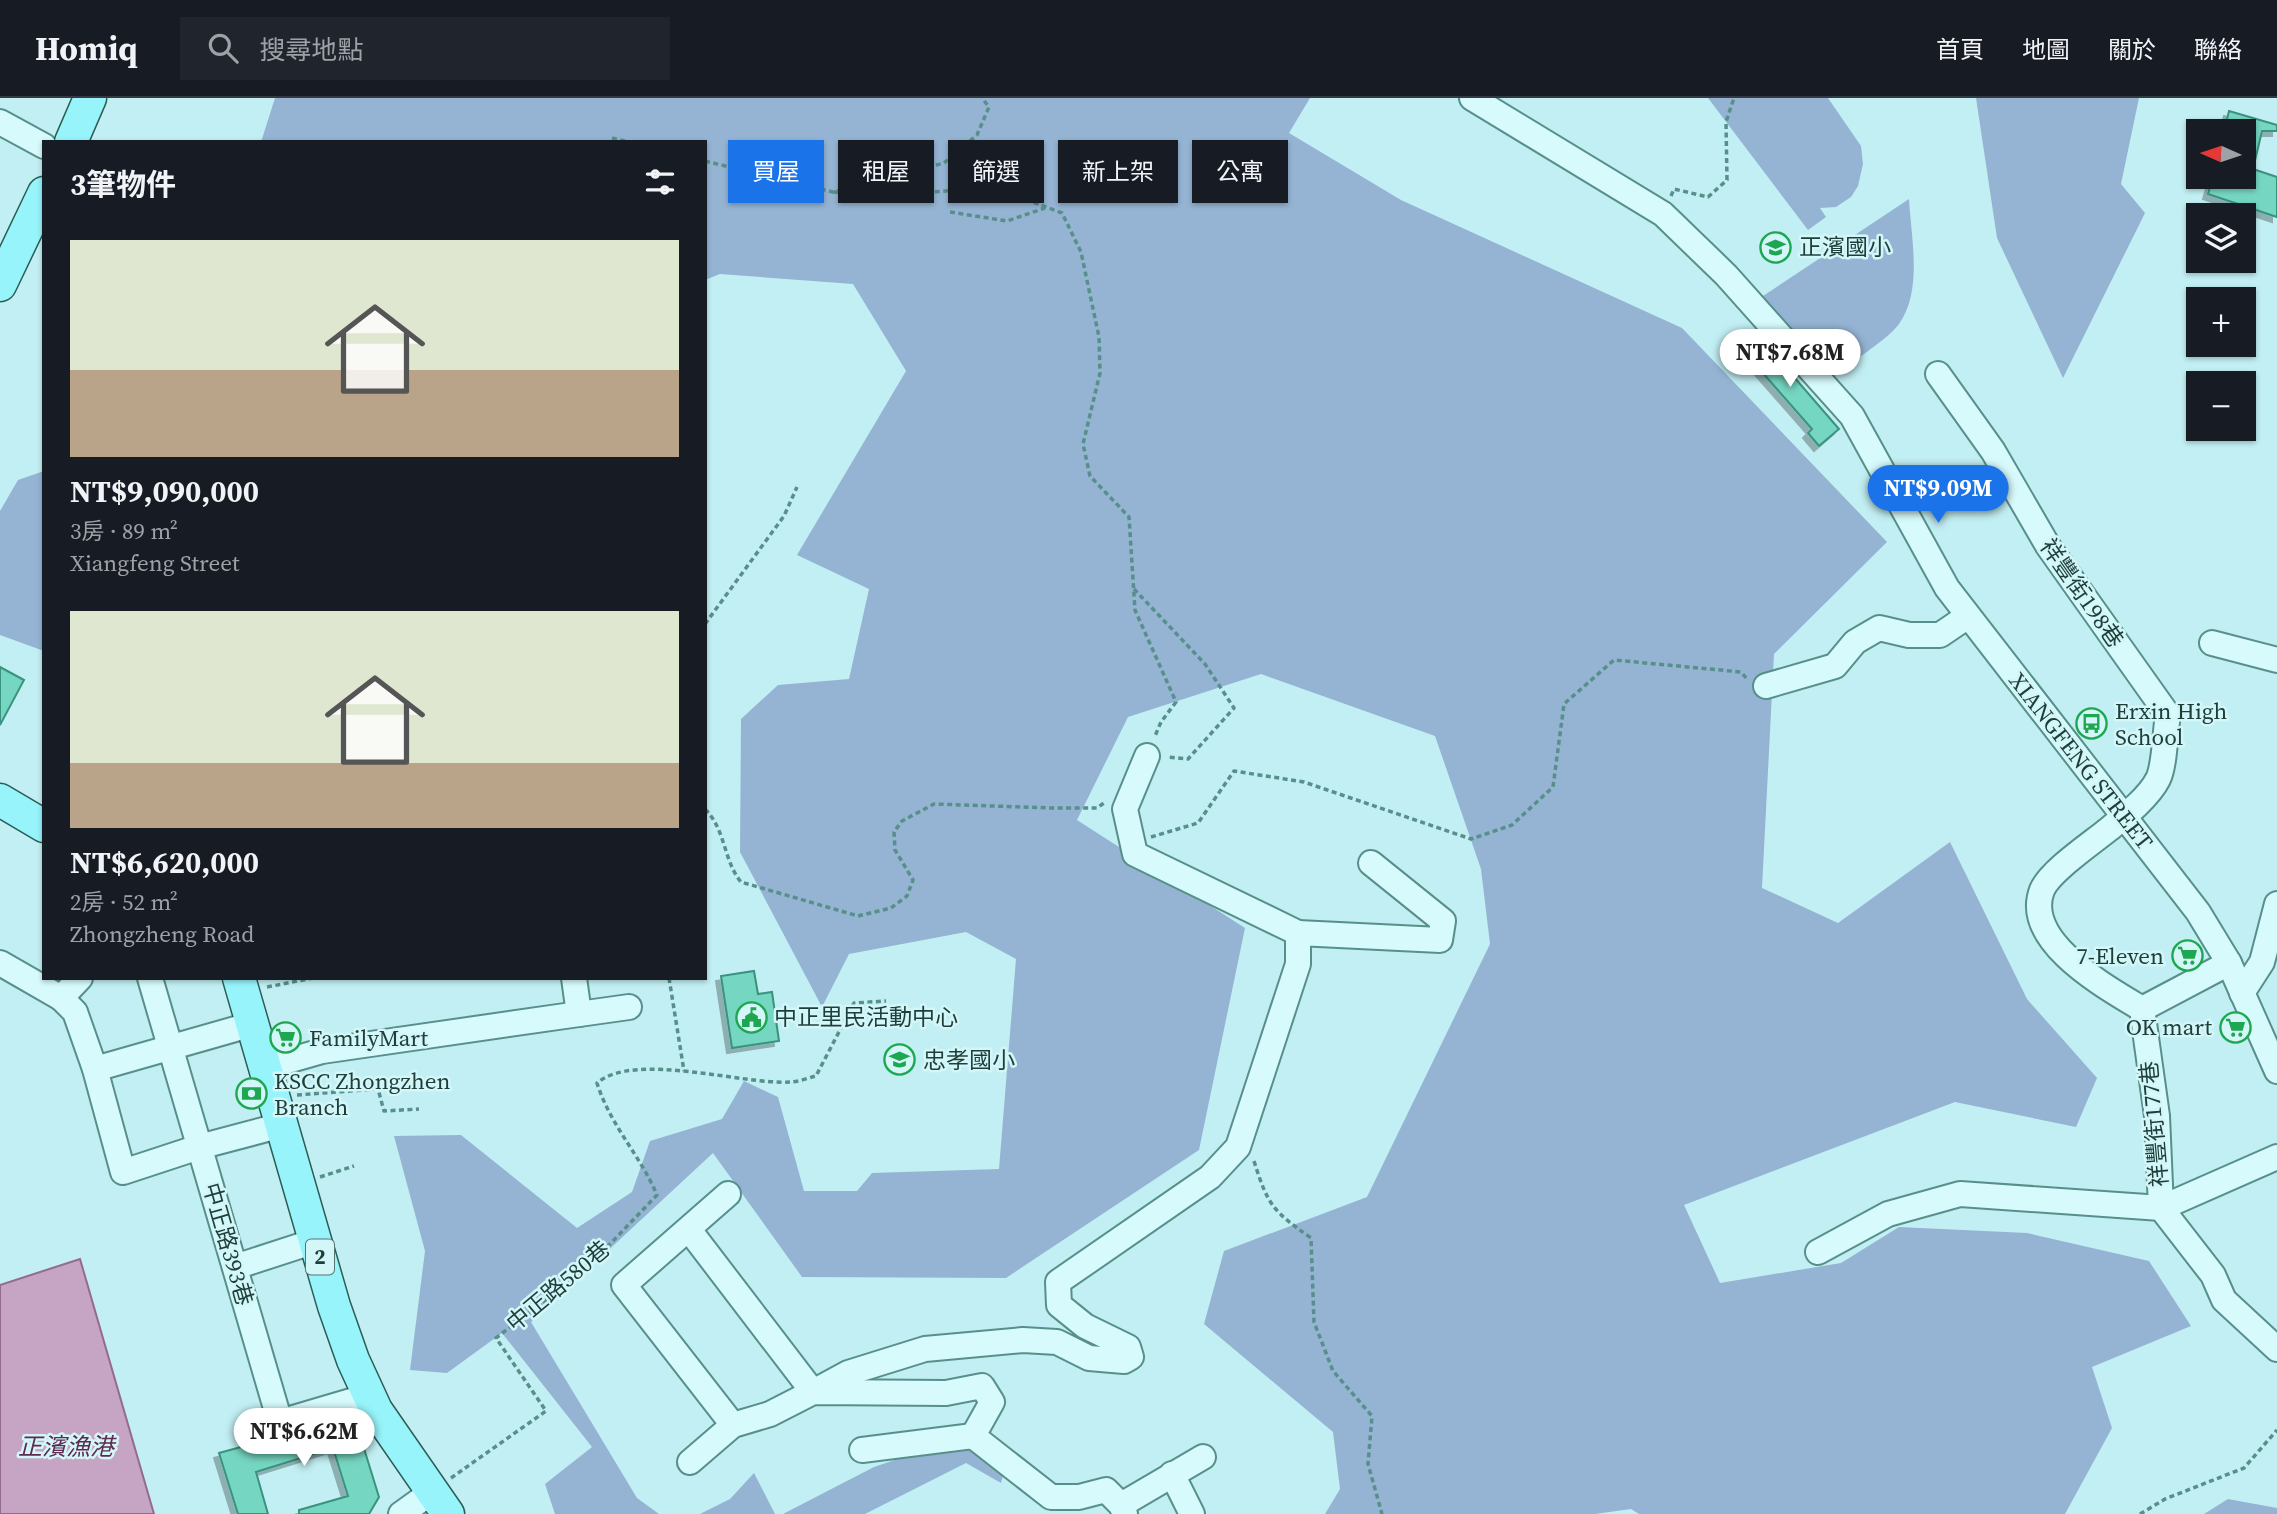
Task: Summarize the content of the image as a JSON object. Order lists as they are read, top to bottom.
{
  "streets": {
    "main road": ["2"],
    "street": [
      "祥豐街198巷",
      "XIANGFENG STREET",
      "祥豐街177巷",
      "中正路393巷",
      "中正路580巷"
    ]
  },
  "crossings": [
    ["祥豐街198巷", "XIANGFENG STREET"],
    ["中正路393巷", "2"],
    ["2", "中正路580巷"]
  ],
  "water": ["正濱漁港"],
  "places": {
    "school or university": ["正濱國小", "忠孝國小"],
    "bus stop": ["Erxin High School"],
    "supermarket": ["7-Eleven", "OK mart", "FamilyMart"],
    "public building": ["中正里民活動中心"],
    "bank": ["KSCC Zhongzhen Branch"]
  },
  "north": "left",
  "page": {
    "header": "Homiq",
    "search": "搜尋地點",
    "nav": [
      "首頁",
      "地圖",
      "關於",
      "聯絡"
    ],
    "map_buttons": ["+", "−"],
    "chip": [
      "買屋",
      "租屋",
      "篩選",
      "新上架",
      "公寓"
    ],
    "heading": "3筆物件",
    "list": [
      {
        "name": "NT$9,090,000",
        "note": "3房 · 89 m² · Xiangfeng Street"
      },
      {
        "name": "NT$6,620,000",
        "note": "2房 · 52 m² · Zhongzheng Road"
      }
    ],
    "price": ["NT$7.68M", "NT$9.09M", "NT$6.62M"]
  }
}
